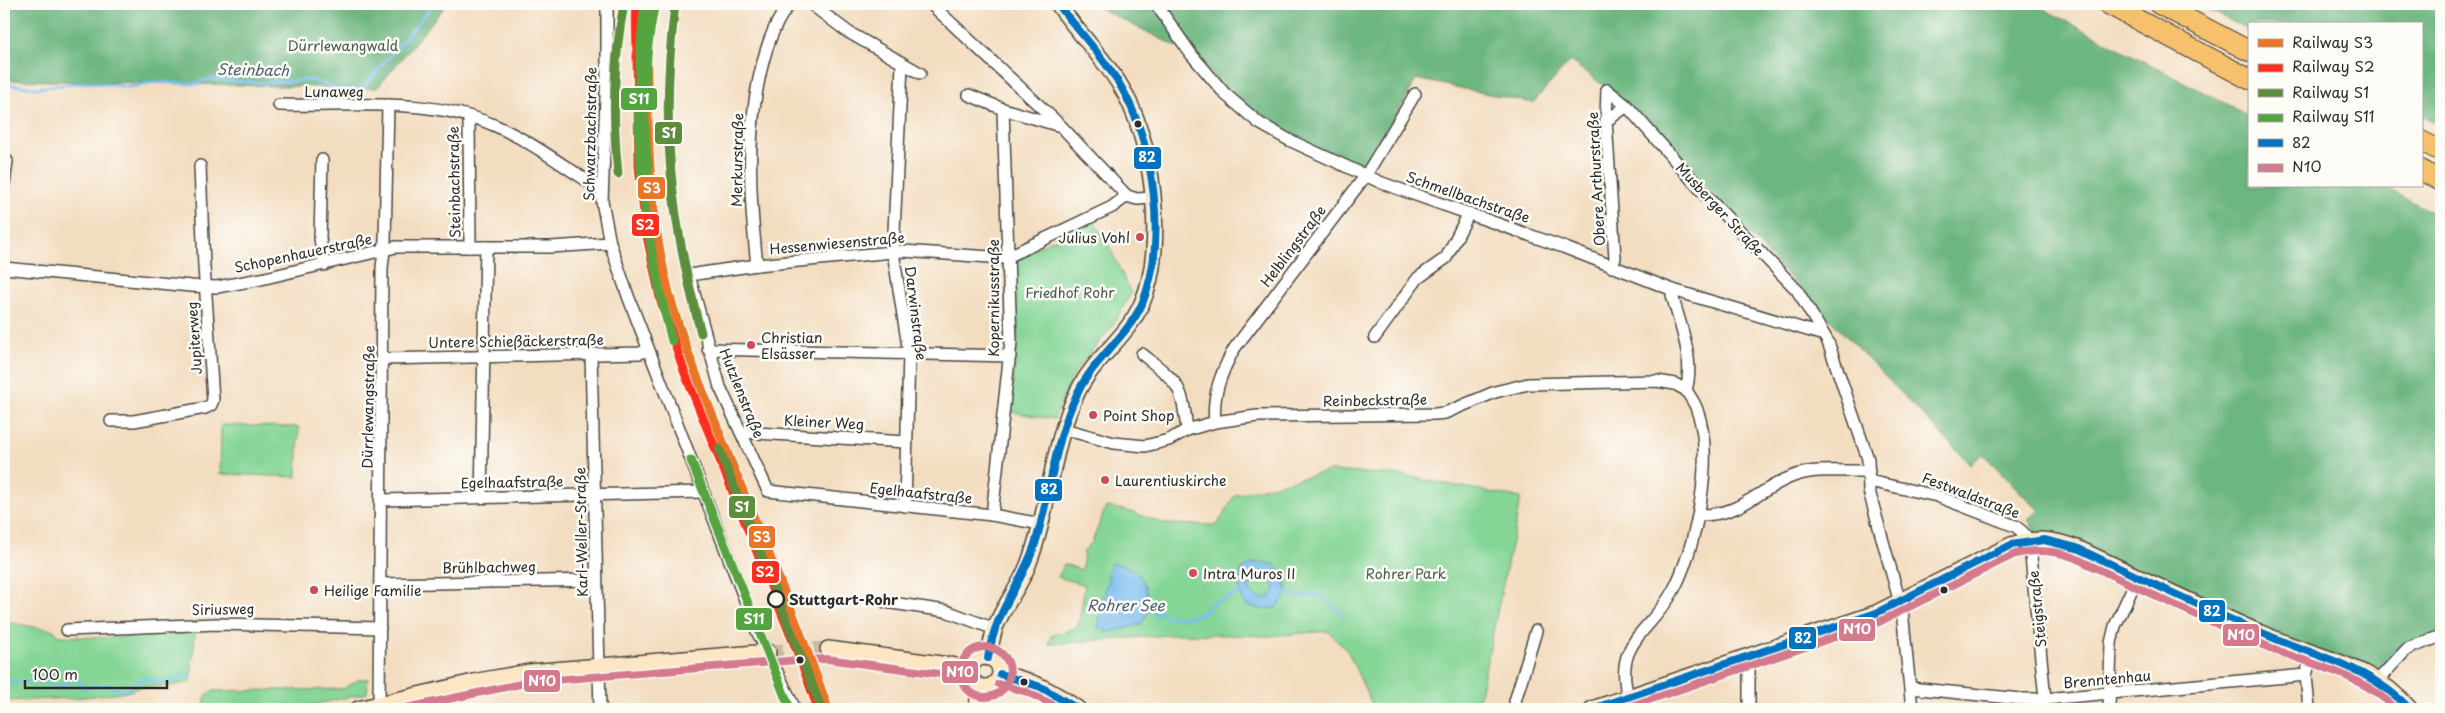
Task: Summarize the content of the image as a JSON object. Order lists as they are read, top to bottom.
{
  "streets": {
    "street": [
      "Lunaweg",
      "Schwarzbachstraße",
      "Merkurstraße",
      "Obere Arthurstraße",
      "Steinbachstraße",
      "Schmellbachstraße",
      "Musberger Straße",
      "Hessenwiesenstraße",
      "Helblingstraße",
      "Schopenhauerstraße",
      "Kopernikusstraße",
      "Darwinstraße",
      "Jupiterweg",
      "Untere Schießäckerstraße",
      "Hutzlenstraße",
      "Reinbeckstraße",
      "Dürrlewangstraße",
      "Kleiner Weg",
      "Egelhaafstraße",
      "Festwaldstraße",
      "Karl-Weller-Straße",
      "Brühlbachweg",
      "Siriusweg",
      "Steigstraße",
      "Brenntenhau"
    ]
  },
  "crossings": [
    ["Lunaweg", "Schwarzbachstraße"],
    ["Lunaweg", "Steinbachstraße"],
    ["Lunaweg", "Dürrlewangstraße"],
    ["Schwarzbachstraße", "Schopenhauerstraße"],
    ["Schwarzbachstraße", "Untere Schießäckerstraße"],
    ["Schwarzbachstraße", "Egelhaafstraße"],
    ["Merkurstraße", "Hessenwiesenstraße"],
    ["Obere Arthurstraße", "Schmellbachstraße"],
    ["Obere Arthurstraße", "Musberger Straße"],
    ["Steinbachstraße", "Schopenhauerstraße"],
    ["Schmellbachstraße", "Musberger Straße"],
    ["Schmellbachstraße", "Helblingstraße"],
    ["Musberger Straße", "Festwaldstraße"],
    ["Musberger Straße", "Brenntenhau"],
    ["Hessenwiesenstraße", "Kopernikusstraße"],
    ["Hessenwiesenstraße", "Darwinstraße"],
    ["Hessenwiesenstraße", "Hutzlenstraße"],
    ["Helblingstraße", "Reinbeckstraße"],
    ["Schopenhauerstraße", "Jupiterweg"],
    ["Schopenhauerstraße", "Dürrlewangstraße"],
    ["Kopernikusstraße", "Egelhaafstraße"],
    ["Darwinstraße", "Kleiner Weg"],
    ["Darwinstraße", "Egelhaafstraße"],
    ["Untere Schießäckerstraße", "Dürrlewangstraße"],
    ["Untere Schießäckerstraße", "Karl-Weller-Straße"],
    ["Hutzlenstraße", "Kleiner Weg"],
    ["Hutzlenstraße", "Egelhaafstraße"],
    ["Dürrlewangstraße", "Egelhaafstraße"],
    ["Dürrlewangstraße", "Brühlbachweg"],
    ["Dürrlewangstraße", "Siriusweg"],
    ["Egelhaafstraße", "Karl-Weller-Straße"],
    ["Festwaldstraße", "Steigstraße"],
    ["Karl-Weller-Straße", "Brühlbachweg"],
    ["Steigstraße", "Brenntenhau"]
  ],
  "water": ["Steinbach", "Rohrer See"],
  "parks": ["Dürrlewangwald", "Friedhof Rohr", "Rohrer Park"],
  "places": [
    "Julius Vohl",
    "Christian Elsässer",
    "Point Shop",
    "Laurentiuskirche",
    "Intra Muros II",
    "Heilige Familie",
    "Stuttgart-Rohr"
  ],
  "lines": [
    "rail line S3",
    "rail line S2",
    "rail line S1",
    "rail line S11",
    "transit line 82",
    "transit line N10"
  ],
  "legend": [
    "Railway S3",
    "Railway S2",
    "Railway S1",
    "Railway S11",
    "82",
    "N10"
  ],
  "scale_bar": "100 m"
}
